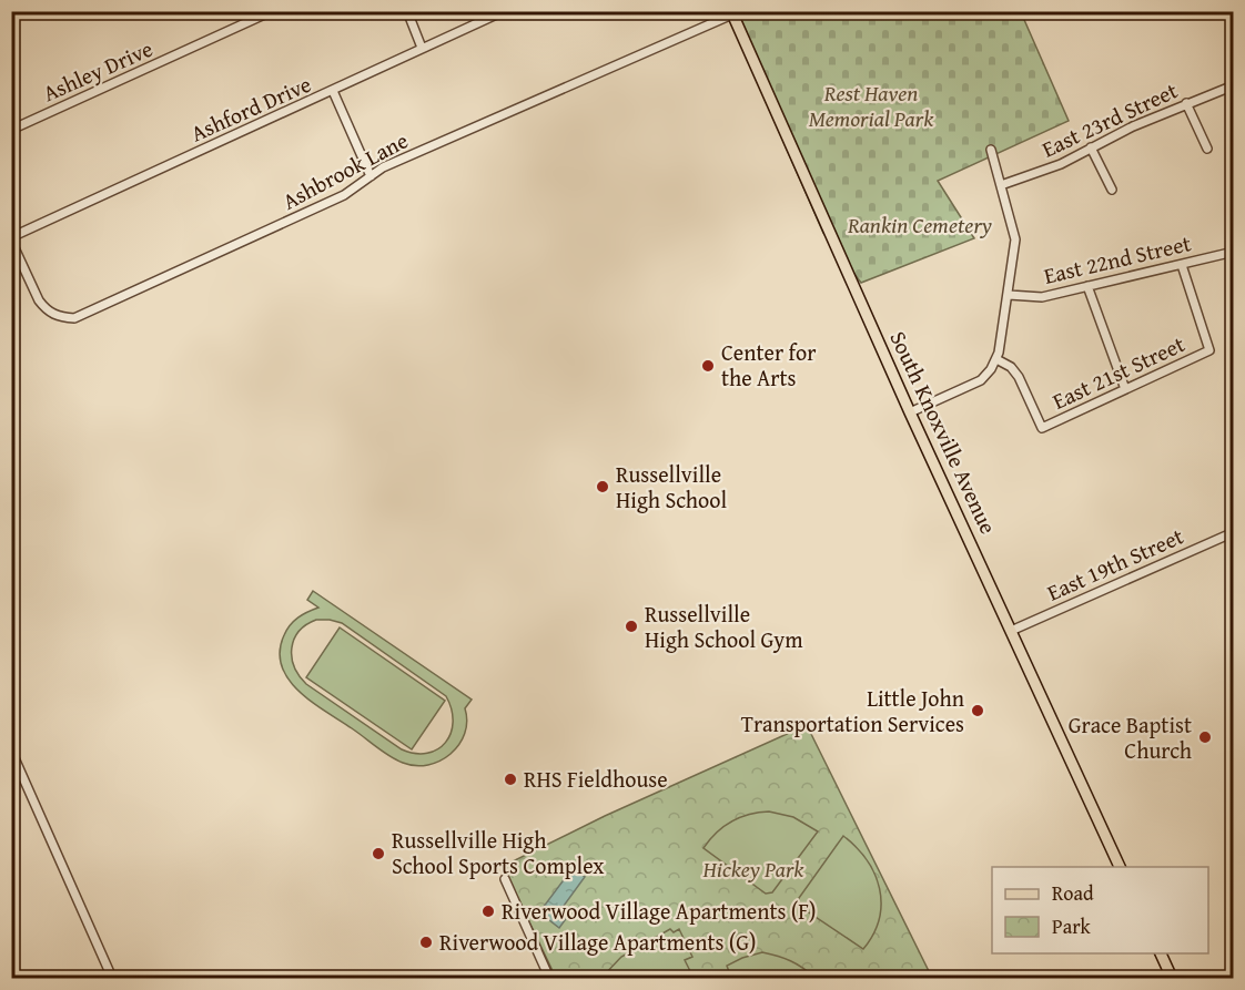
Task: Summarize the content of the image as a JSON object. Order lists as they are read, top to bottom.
{
  "streets": {
    "main road": ["South Knoxville Avenue"],
    "street": [
      "Ashley Drive",
      "Ashford Drive",
      "East 23rd Street",
      "Ashbrook Lane",
      "East 22nd Street",
      "East 21st Street",
      "East 19th Street"
    ]
  },
  "crossings": [
    ["Ashford Drive", "Ashbrook Lane"],
    ["Ashbrook Lane", "South Knoxville Avenue"],
    ["East 22nd Street", "East 21st Street"],
    ["South Knoxville Avenue", "East 19th Street"]
  ],
  "parks": ["Rest Haven Memorial Park", "Rankin Cemetery", "Hickey Park"],
  "places": [
    "Center for the Arts",
    "Russellville High School",
    "Russellville High School Gym",
    "Little John Transportation Services",
    "Grace Baptist Church",
    "RHS Fieldhouse",
    "Russellville High School Sports Complex",
    "Riverwood Village Apartments (F)",
    "Riverwood Village Apartments (G)"
  ],
  "legend": ["Road", "Park"]
}
